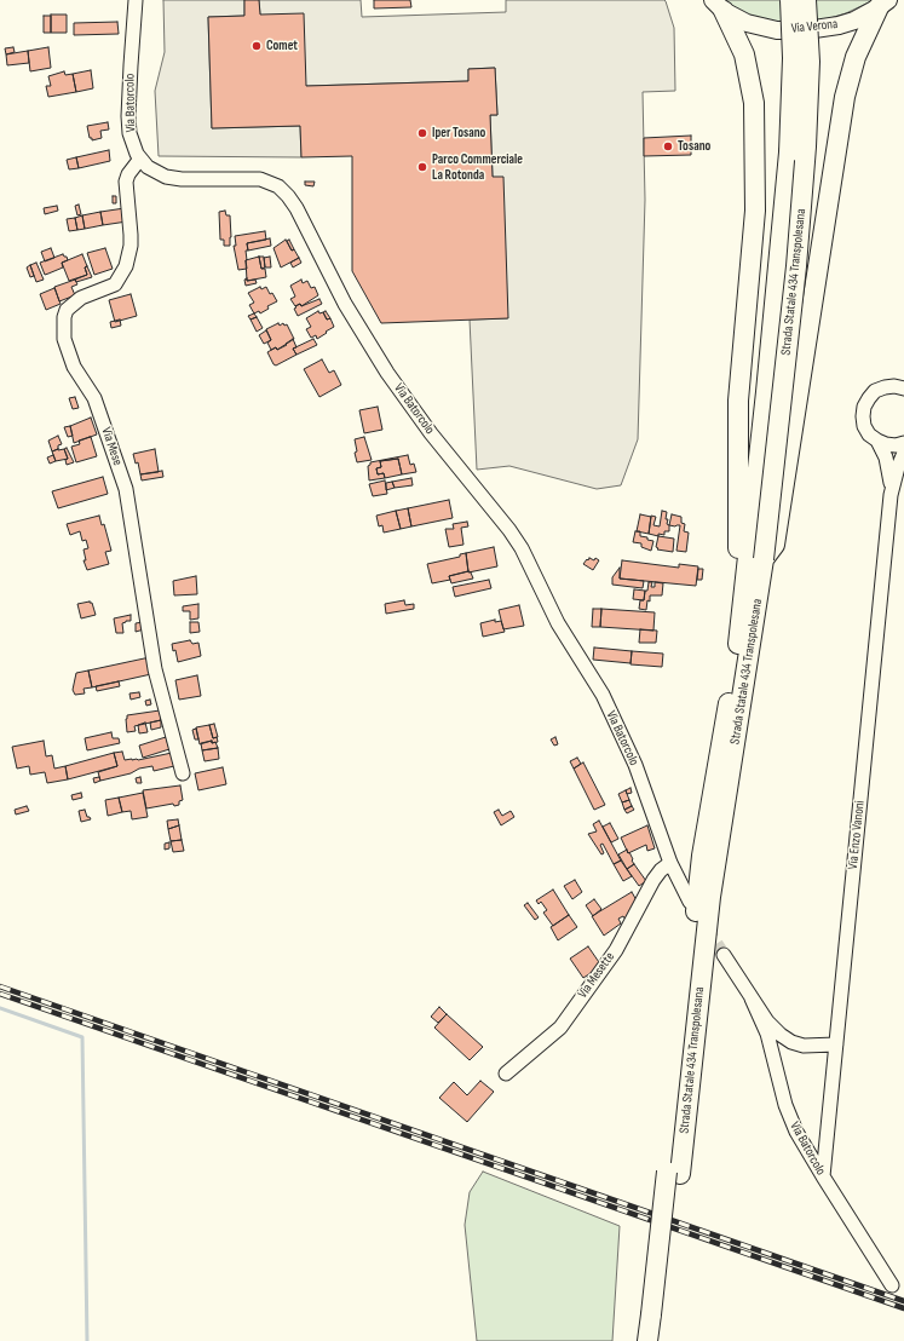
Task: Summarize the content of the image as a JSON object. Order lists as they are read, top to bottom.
{
  "streets": {
    "highway": ["Strada Statale 434 Transpolesana"],
    "main road": ["Via Verona"],
    "street": [
      "Via Batorcolo",
      "Via Mese",
      "Via Enzo Vanoni",
      "Via Mesette"
    ]
  },
  "crossings": [
    ["Via Batorcolo", "Via Mese"],
    ["Via Batorcolo", "Via Enzo Vanoni"],
    ["Via Batorcolo", "Via Mesette"]
  ],
  "places": [
    "Comet",
    "Iper Tosano",
    "Tosano",
    "Parco Commerciale La Rotonda"
  ]
}
